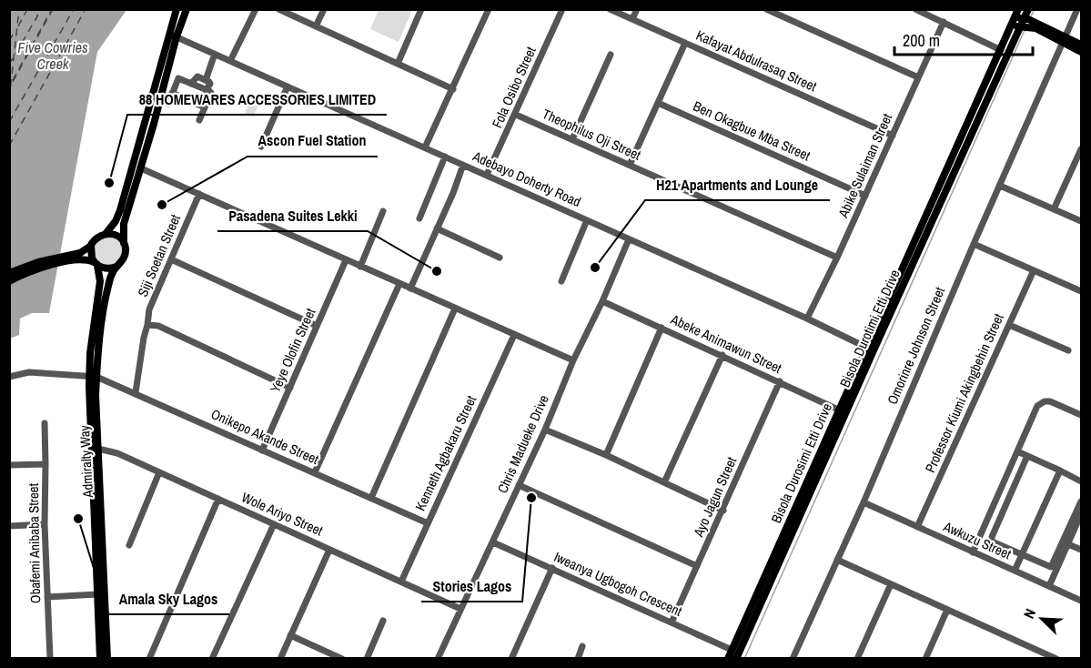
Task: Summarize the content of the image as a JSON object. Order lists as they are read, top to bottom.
{
  "streets": {
    "main road": ["Bisola Durotimi Etti Drive", "Admiralty Way", "Bisola Durosimi Etti Drive"],
    "street": [
      "Kafayat Abdulrasaq Street",
      "Fola Osibo Street",
      "Ben Okagbue Mba Street",
      "Theophilus Oji Street",
      "Abike Sulaiman Street",
      "Adebayo Doherty Road",
      "Siji Soetan Street",
      "Abeke Animawun Street",
      "Omorinre Johnson Street",
      "Yeye Olofin Street",
      "Professor Kiumi Akingbehin Street",
      "Onikepo Akande Street",
      "Chris Madueke Drive",
      "Kenneth Agbakaru Street",
      "Ayo Jagun Street",
      "Wole Ariyo Street",
      "Awkuzu Street",
      "Obafemi Anibaba Street",
      "Iweanya Ugbogoh Crescent"
    ]
  },
  "crossings": [
    ["Kafayat Abdulrasaq Street", "Abike Sulaiman Street"],
    ["Fola Osibo Street", "Theophilus Oji Street"],
    ["Fola Osibo Street", "Adebayo Doherty Road"],
    ["Ben Okagbue Mba Street", "Abike Sulaiman Street"],
    ["Theophilus Oji Street", "Abike Sulaiman Street"],
    ["Abike Sulaiman Street", "Adebayo Doherty Road"],
    ["Adebayo Doherty Road", "Bisola Durotimi Etti Drive"],
    ["Adebayo Doherty Road", "Chris Madueke Drive"],
    ["Adebayo Doherty Road", "Bisola Durosimi Etti Drive"],
    ["Siji Soetan Street", "Onikepo Akande Street"],
    ["Bisola Durotimi Etti Drive", "Bisola Durosimi Etti Drive"],
    ["Abeke Animawun Street", "Chris Madueke Drive"],
    ["Abeke Animawun Street", "Bisola Durosimi Etti Drive"],
    ["Abeke Animawun Street", "Ayo Jagun Street"],
    ["Omorinre Johnson Street", "Awkuzu Street"],
    ["Yeye Olofin Street", "Onikepo Akande Street"],
    ["Professor Kiumi Akingbehin Street", "Awkuzu Street"],
    ["Onikepo Akande Street", "Kenneth Agbakaru Street"],
    ["Onikepo Akande Street", "Admiralty Way"],
    ["Chris Madueke Drive", "Wole Ariyo Street"],
    ["Chris Madueke Drive", "Iweanya Ugbogoh Crescent"],
    ["Kenneth Agbakaru Street", "Wole Ariyo Street"],
    ["Admiralty Way", "Wole Ariyo Street"],
    ["Bisola Durosimi Etti Drive", "Iweanya Ugbogoh Crescent"],
    ["Ayo Jagun Street", "Iweanya Ugbogoh Crescent"]
  ],
  "water": ["Five Cowries Creek"],
  "places": [
    "88 HOMEWARES ACCESSORIES LIMITED",
    "Ascon Fuel Station",
    "H21 Apartments and Lounge",
    "Pasadena Suites Lekki",
    "Stories Lagos",
    "Amala Sky Lagos"
  ],
  "scale_bar": "200 m",
  "north": "top left"
}
